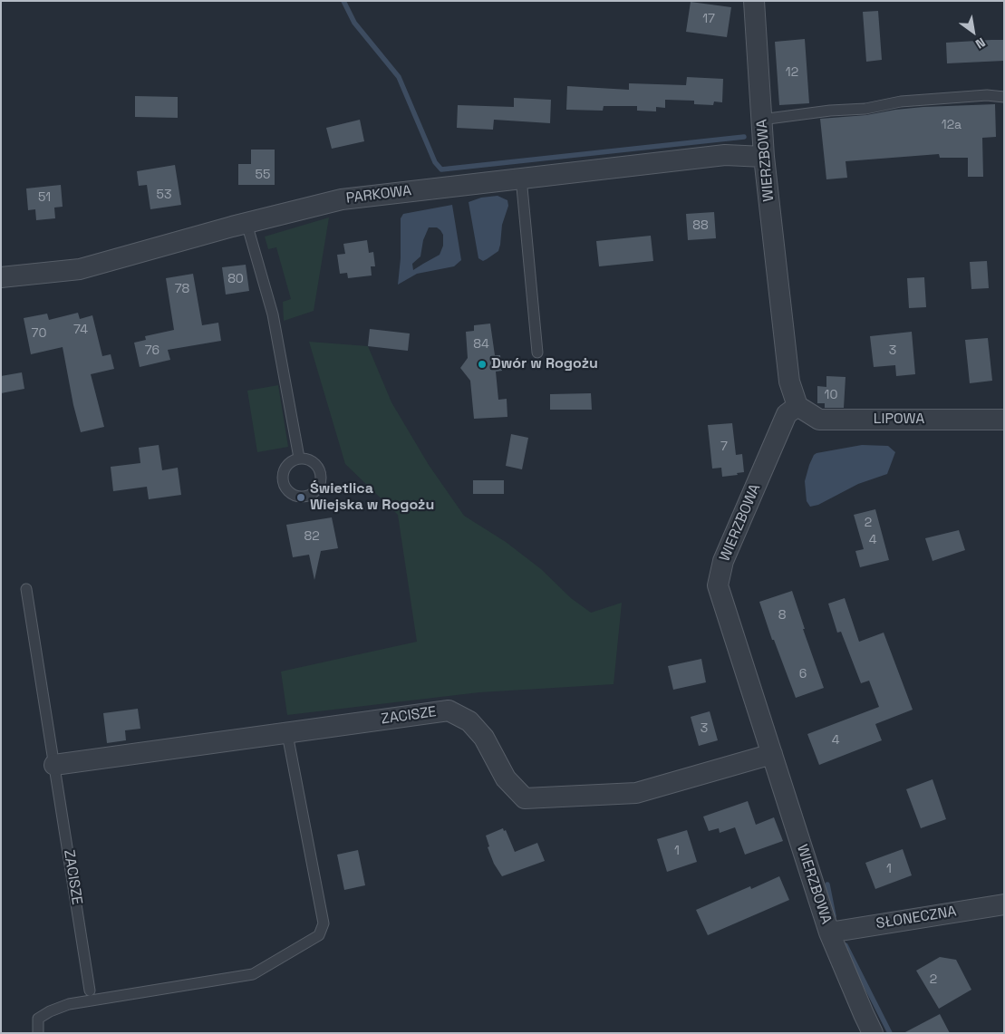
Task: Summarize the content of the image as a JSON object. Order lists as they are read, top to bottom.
{
  "streets": {
    "street": [
      "WIERZBOWA",
      "PARKOWA",
      "LIPOWA",
      "ZACISZE",
      "SŁONECZNA"
    ]
  },
  "crossings": [
    ["WIERZBOWA", "PARKOWA"],
    ["WIERZBOWA", "LIPOWA"],
    ["WIERZBOWA", "ZACISZE"],
    ["WIERZBOWA", "SŁONECZNA"]
  ],
  "places": ["Dwór w Rogożu", "Świetlica Wiejska w Rogożu"],
  "house_numbers": [
    "17",
    "12",
    "12a",
    "55",
    "53",
    "51",
    "88",
    "80",
    "78",
    "74",
    "70",
    "84",
    "76",
    "3",
    "10",
    "7",
    "2",
    "82",
    "4",
    "8",
    "6",
    "3",
    "4",
    "1",
    "1",
    "2"
  ],
  "north": "bottom right"
}
